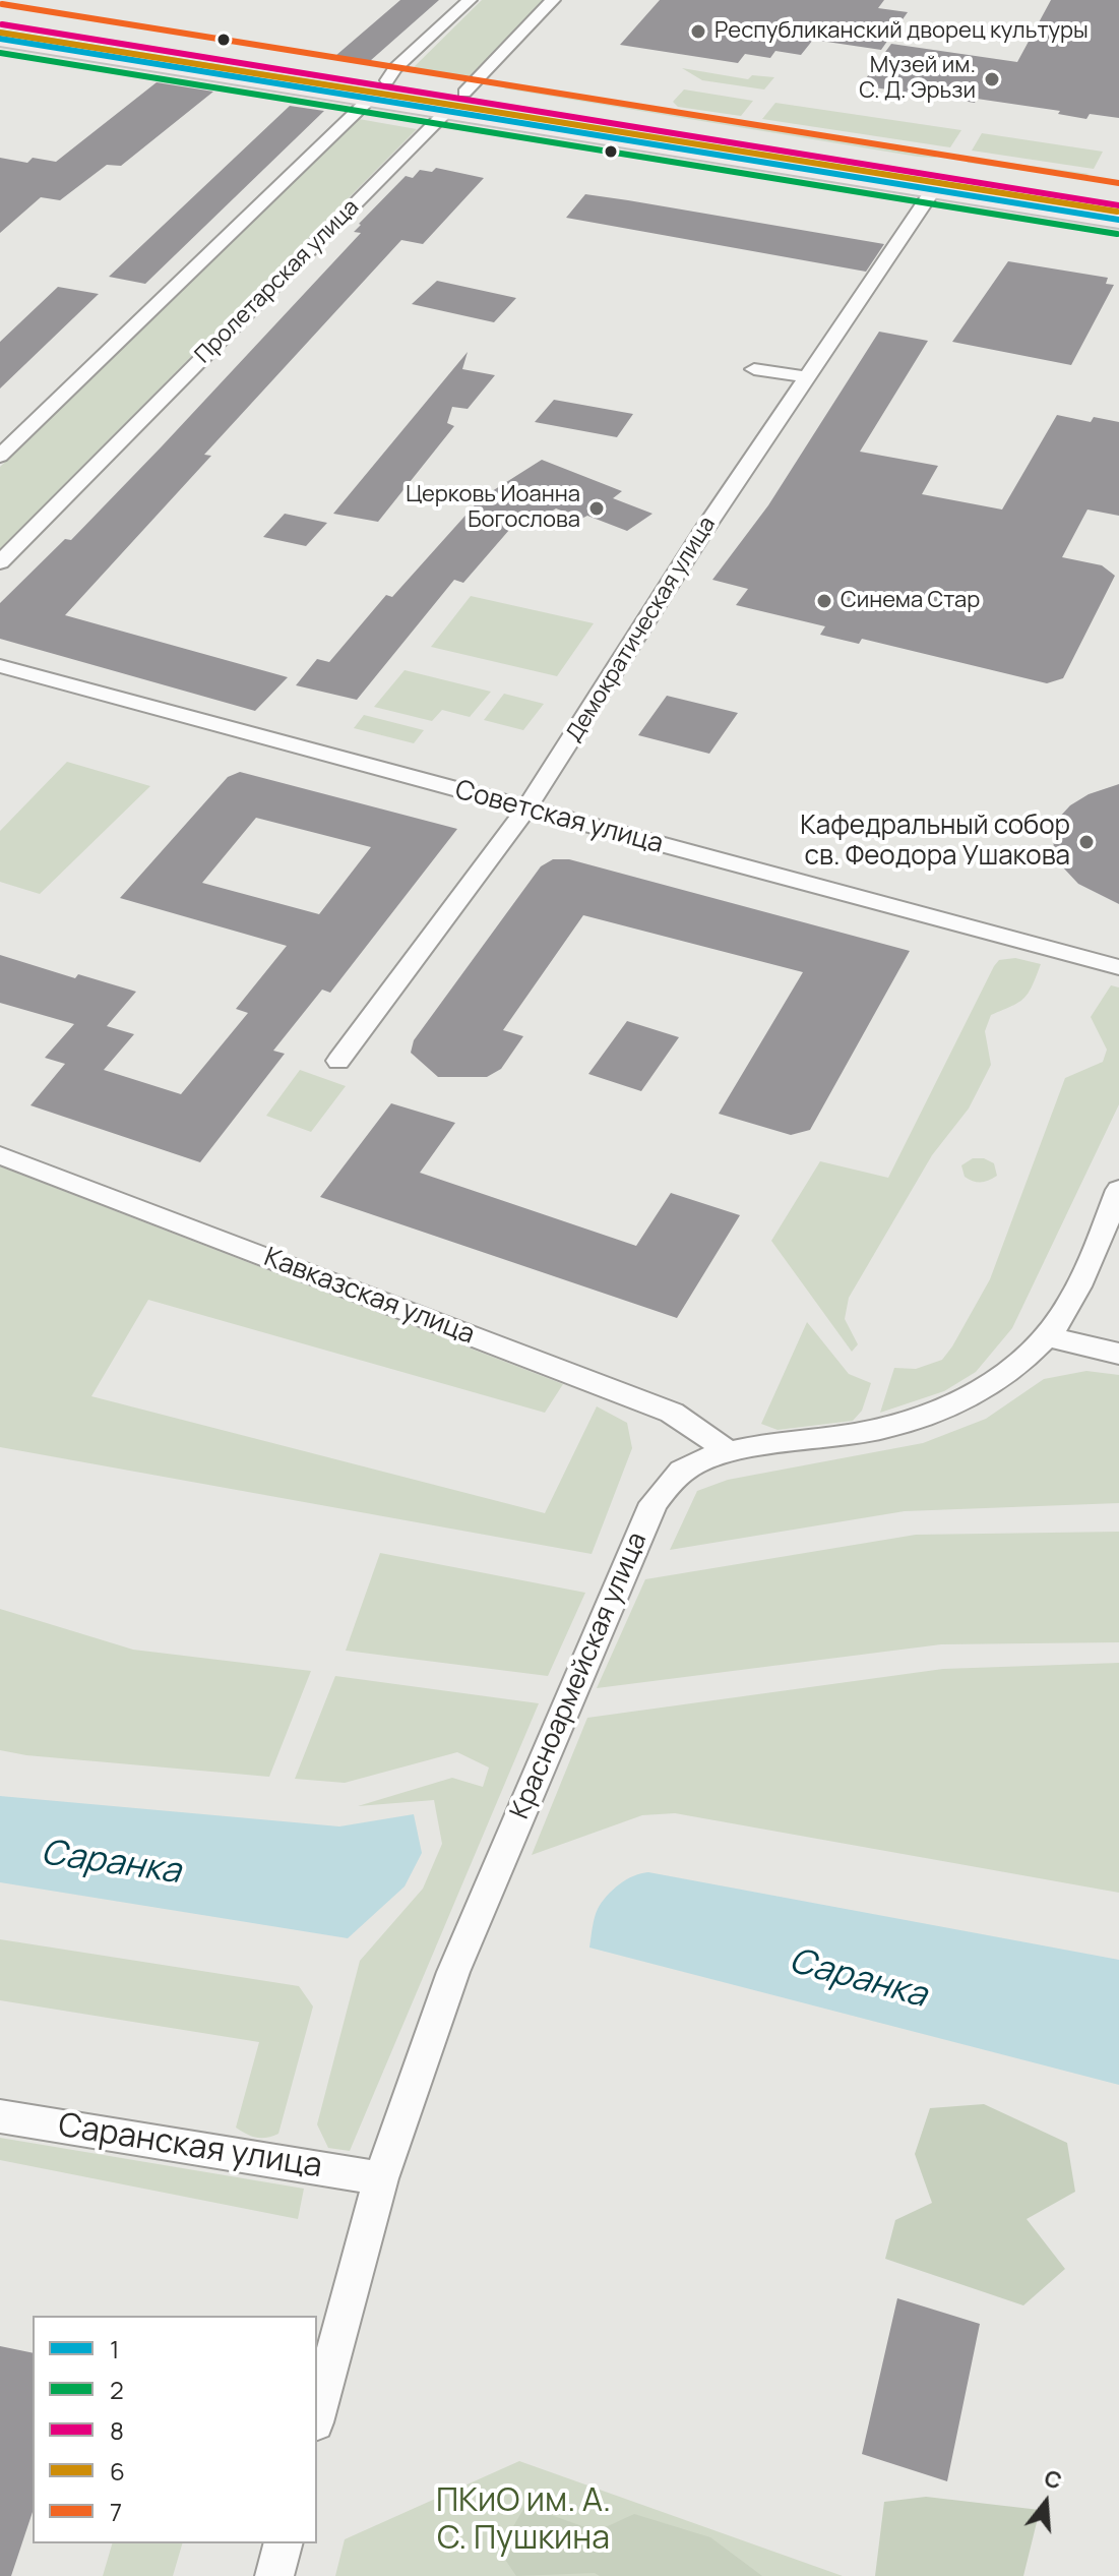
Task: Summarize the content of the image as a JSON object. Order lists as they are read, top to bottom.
{
  "streets": {
    "street": [
      "Пролетарская улица",
      "Демократическая улица",
      "Советская улица",
      "Кавказская улица",
      "Красноармейская улица",
      "Саранская улица"
    ]
  },
  "crossings": [
    ["Демократическая улица", "Советская улица"],
    ["Кавказская улица", "Красноармейская улица"],
    ["Красноармейская улица", "Саранская улица"]
  ],
  "water": ["Саранка"],
  "parks": ["ПКиО им. А. С. Пушкина"],
  "places": [
    "Республиканский дворец культуры",
    "Музей им. С. Д. Эрьзи",
    "Церковь Иоанна Богослова",
    "Синема Стар",
    "Кафедральный собор св. Феодора Ушакова"
  ],
  "lines": [
    "transit line 7",
    "transit line 8",
    "transit line 6",
    "transit line 1",
    "transit line 2"
  ],
  "legend": [
    "1",
    "2",
    "8",
    "6",
    "7"
  ],
  "north": "top"
}
